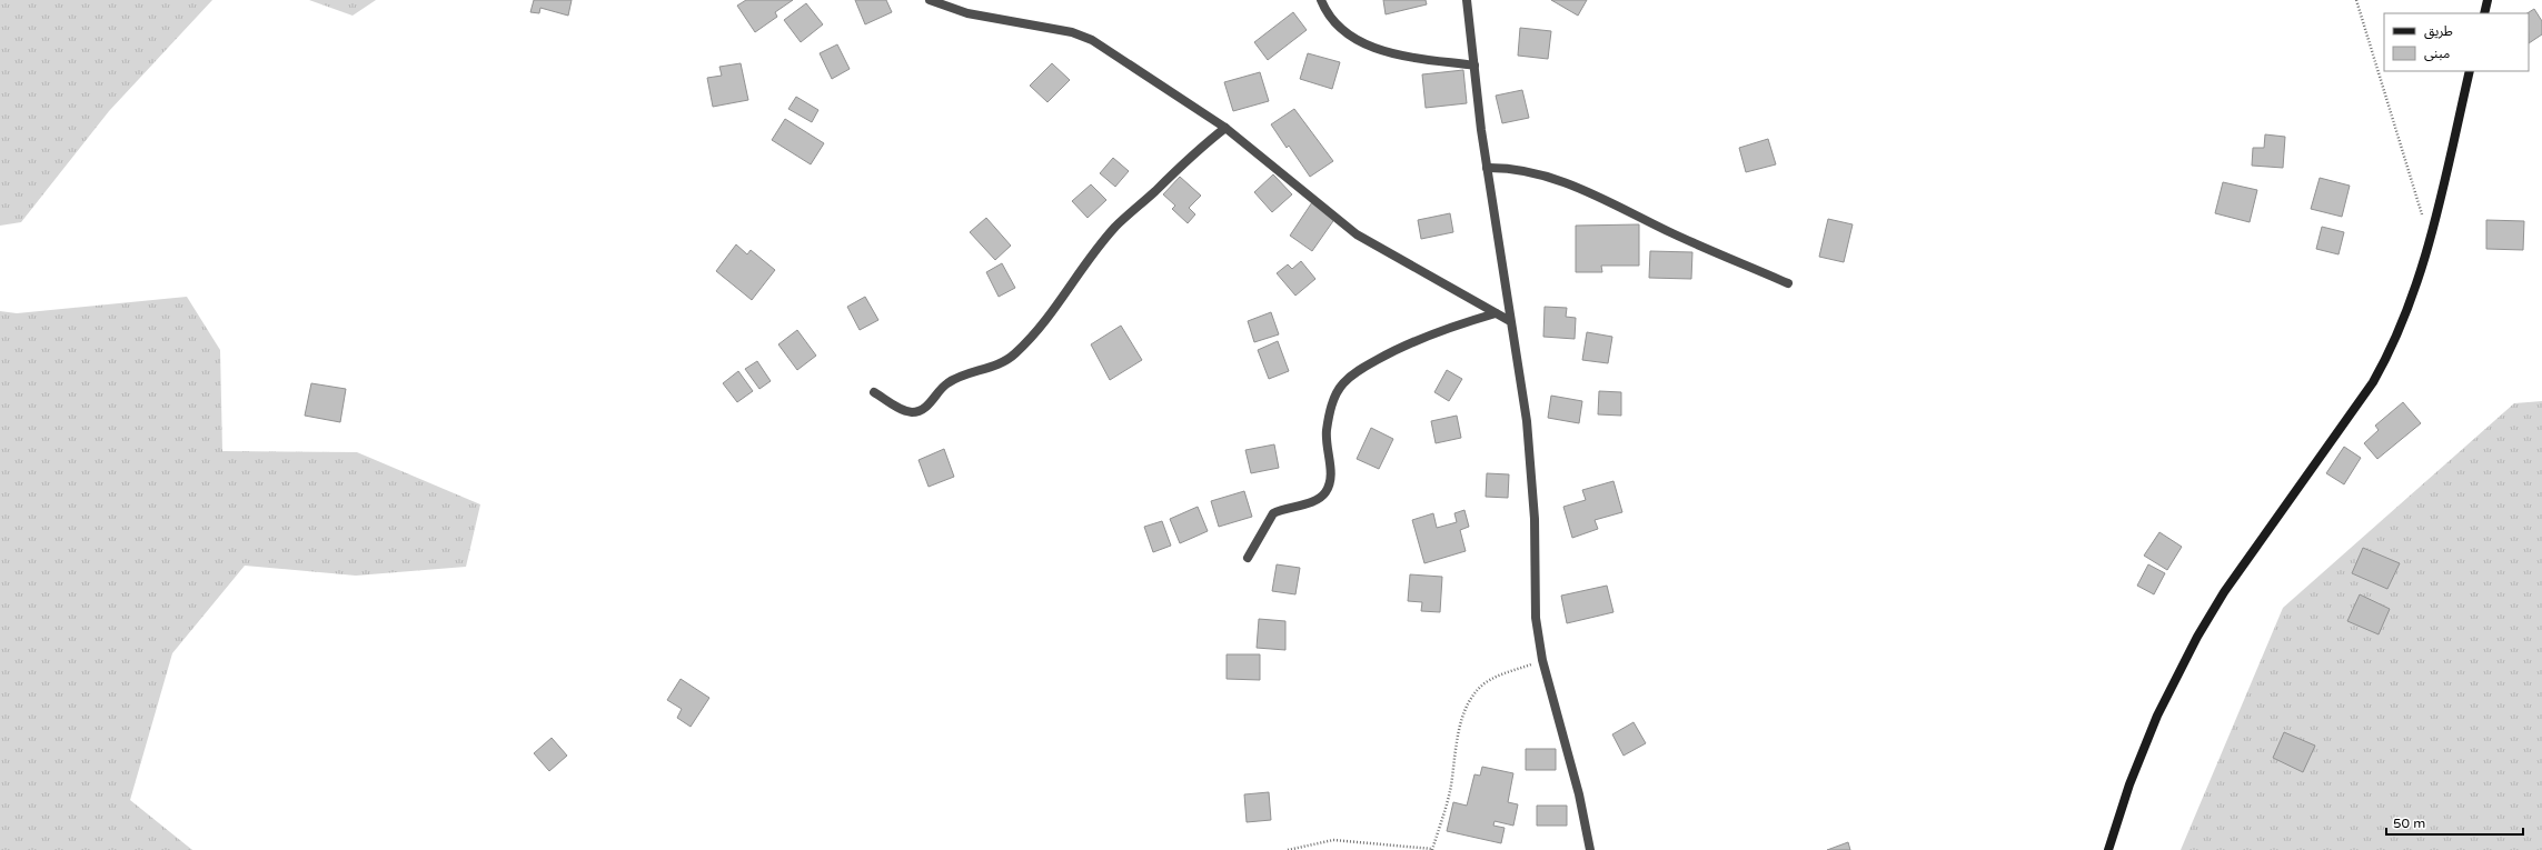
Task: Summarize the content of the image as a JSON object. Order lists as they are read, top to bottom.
{
  "legend": ["طريق", "مبنى"],
  "scale_bar": "50 m"
}
